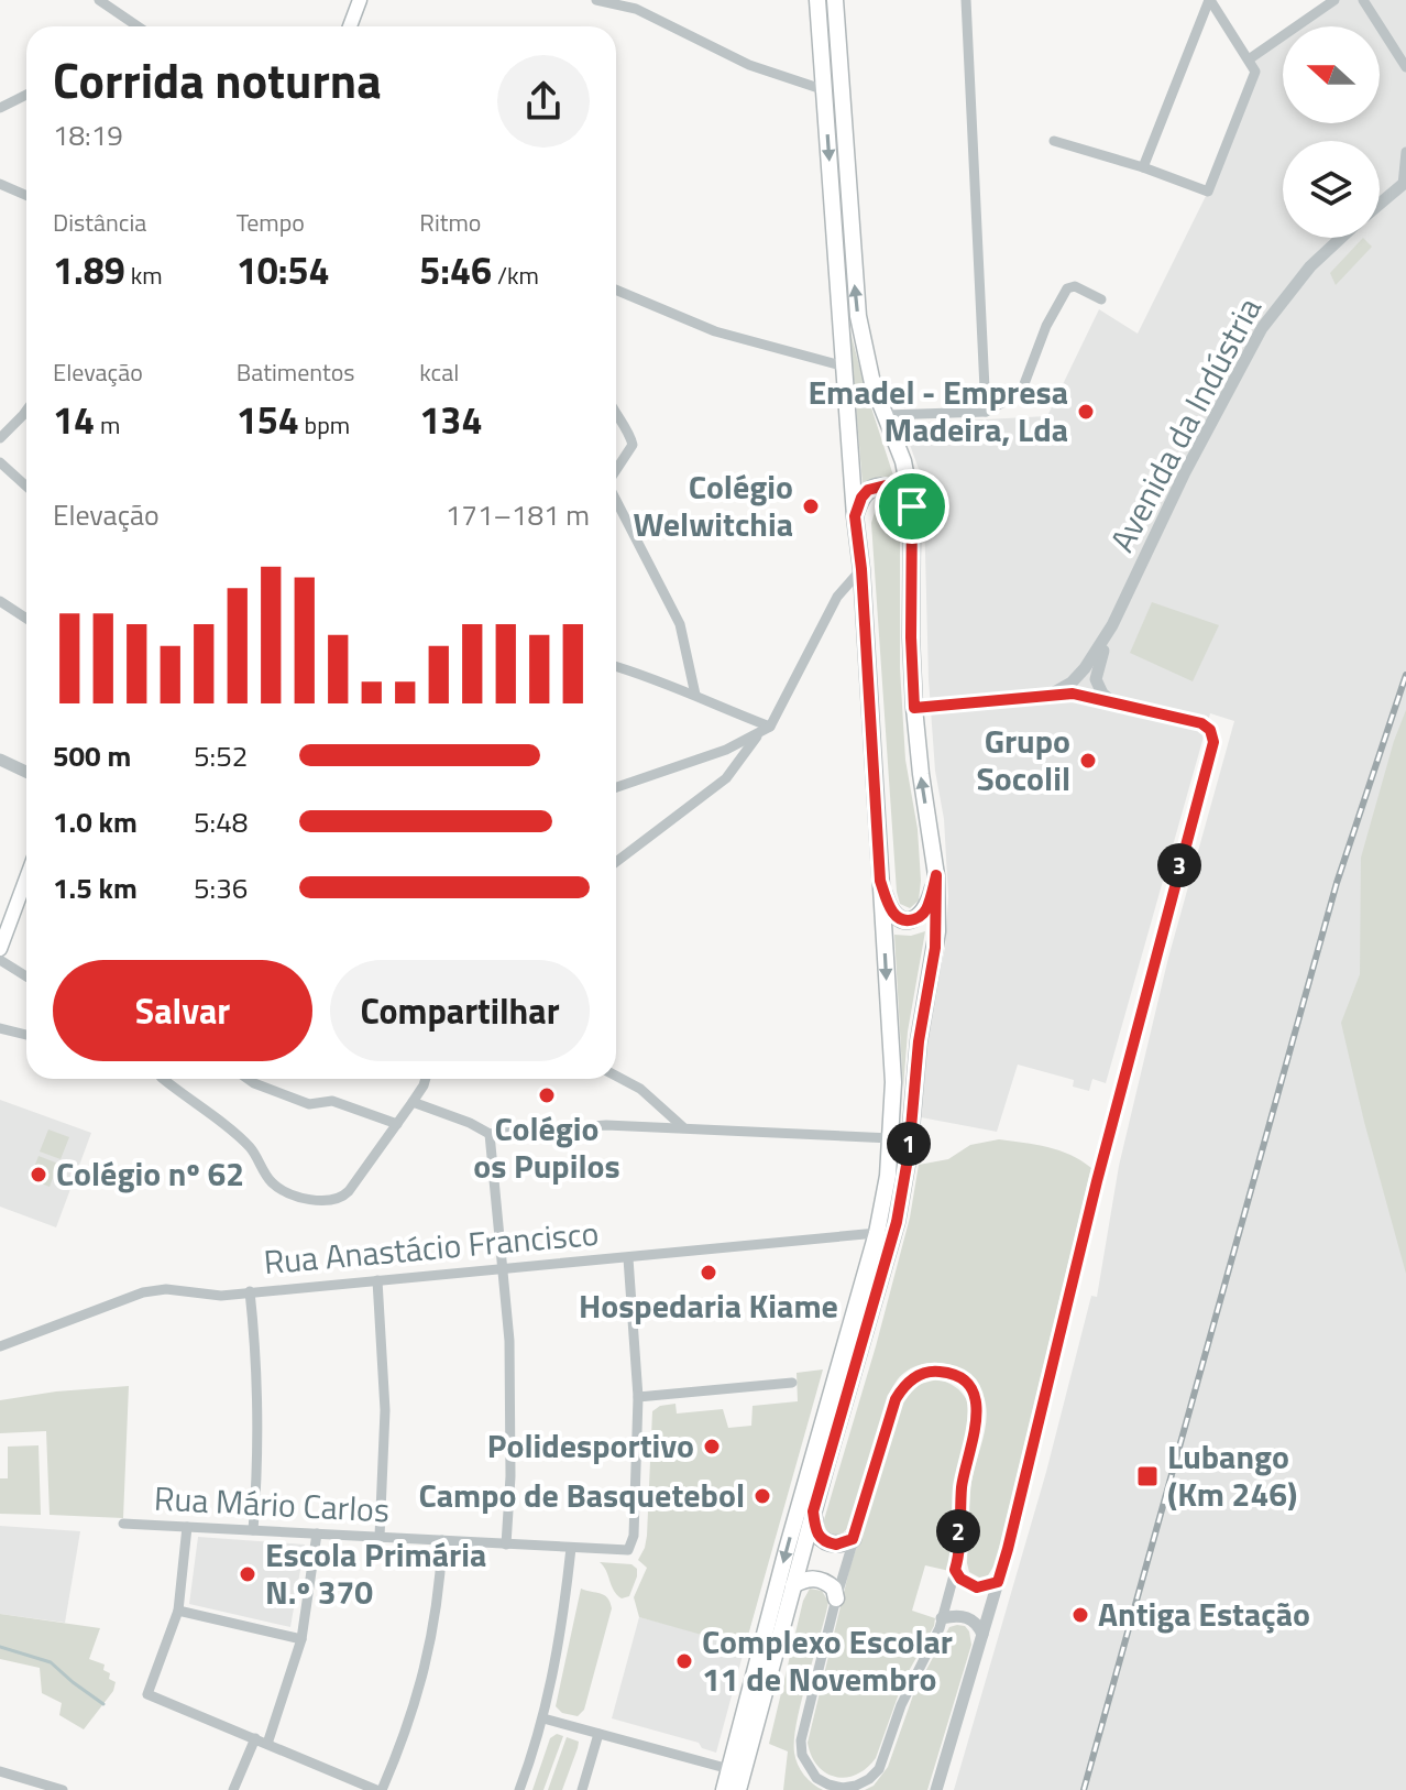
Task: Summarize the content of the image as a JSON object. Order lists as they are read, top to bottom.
{
  "streets": {
    "street": ["Avenida da Indústria", "Rua Anastácio Francisco", "Rua Mário Carlos"]
  },
  "places": {
    "other": [
      "Emadel - Empresa Madeira, Lda",
      "Colégio Welwitchia",
      "Grupo Socolil",
      "Colégio os Pupilos",
      "Colégio nº 62",
      "Hospedaria Kiame",
      "Polidesportivo",
      "Campo de Basquetebol",
      "Escola Primária N.º 370",
      "Antiga Estação",
      "Complexo Escolar 11 de Novembro"
    ],
    "transit": ["Lubango (Km 246)"]
  },
  "north": "left",
  "page": {
    "heading": ["Corrida noturna", "18:19"],
    "stats": [
      ["Distância", "1.89 km"],
      ["Tempo", "10:54"],
      ["Ritmo", "5:46 /km"],
      ["Elevação", "14 m"],
      ["Batimentos", "154 bpm"],
      ["kcal", "134"]
    ],
    "chart": ["Elevação", "171–181 m"],
    "list": [
      {
        "name": "500 m",
        "note": "5:52"
      },
      {
        "name": "1.0 km",
        "note": "5:48"
      },
      {
        "name": "1.5 km",
        "note": "5:36"
      }
    ],
    "pins": ["3", "1", "2"],
    "buttons": ["Salvar", "Compartilhar"]
  }
}
